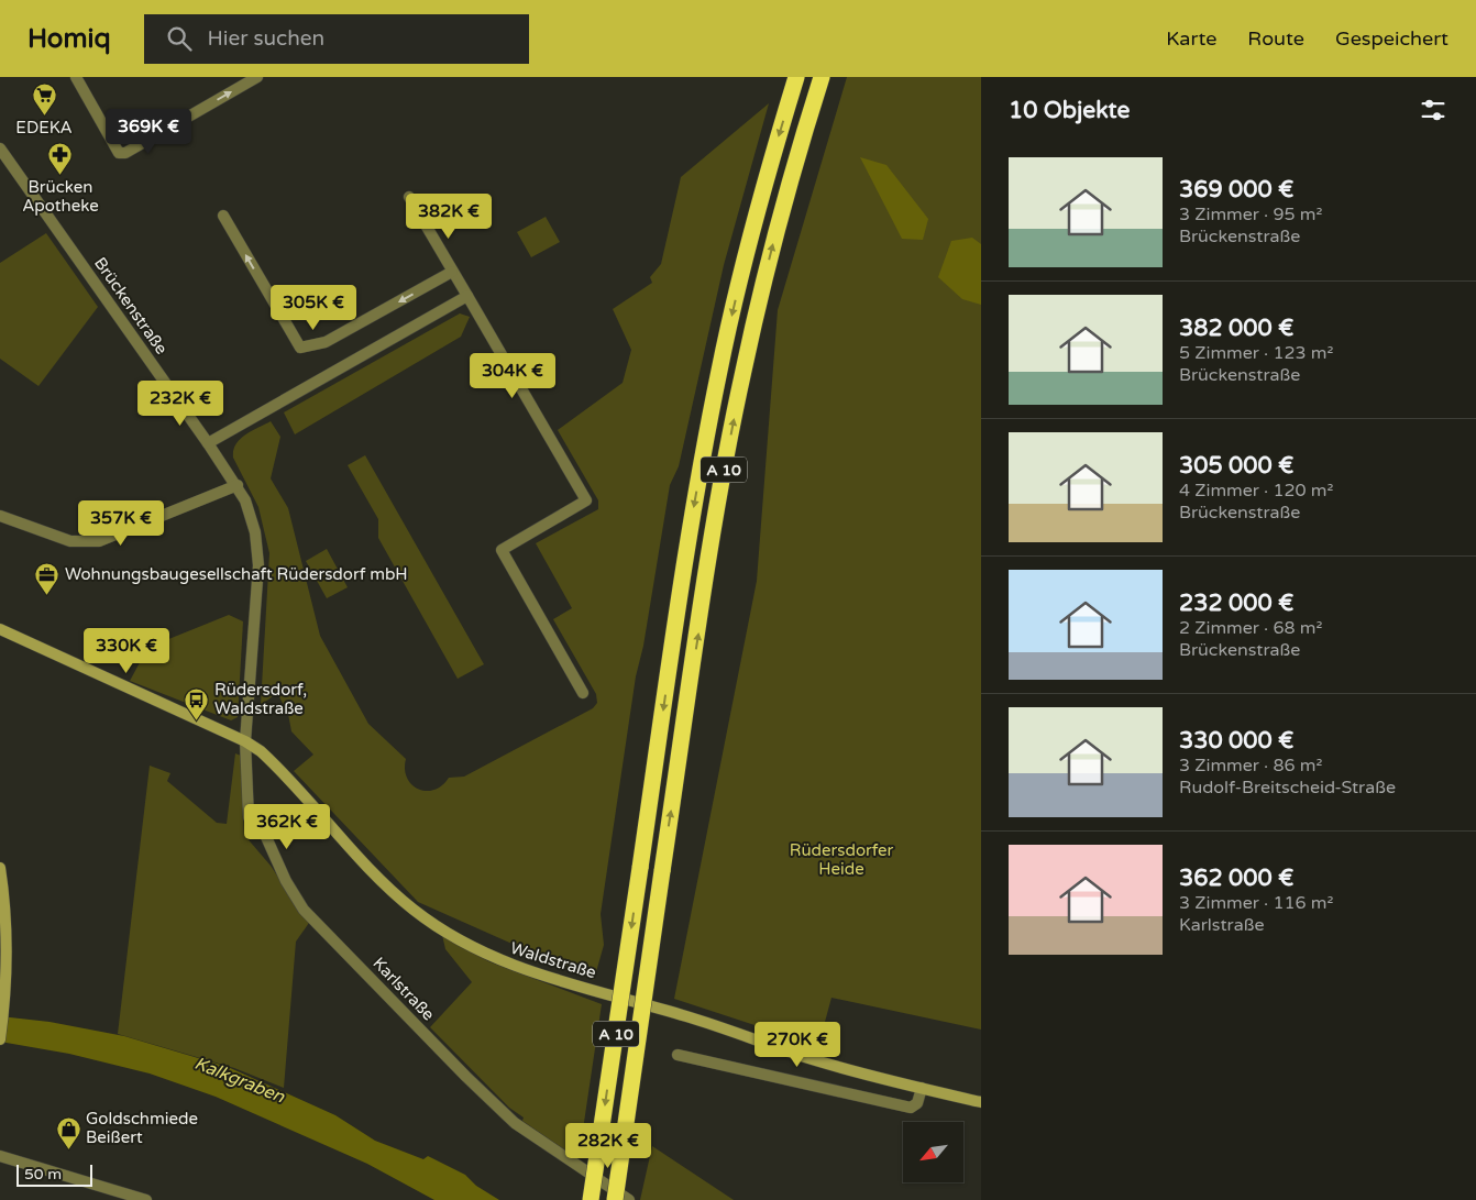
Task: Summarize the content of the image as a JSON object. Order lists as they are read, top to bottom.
{
  "streets": {
    "highway": ["A 10"],
    "street": ["Brückenstraße", "Waldstraße", "Karlstraße"]
  },
  "crossings": [
    ["Brückenstraße", "Waldstraße"],
    ["Brückenstraße", "Karlstraße"],
    ["Waldstraße", "Karlstraße"]
  ],
  "water": ["Kalkgraben"],
  "parks": ["Rüdersdorfer Heide"],
  "places": {
    "supermarket": ["EDEKA"],
    "pharmacy": ["Brücken Apotheke"],
    "office": ["Wohnungsbaugesellschaft Rüdersdorf mbH"],
    "bus stop": ["Rüdersdorf, Waldstraße"],
    "shop": ["Goldschmiede Beißert"]
  },
  "scale_bar": "50 m",
  "north": "bottom left",
  "page": {
    "header": "Homiq",
    "search": "Hier suchen",
    "nav": ["Karte", "Route", "Gespeichert"],
    "heading": "10 Objekte",
    "price": [
      "369K €",
      "382K €",
      "305K €",
      "304K €",
      "232K €",
      "357K €",
      "330K €",
      "362K €",
      "270K €",
      "282K €"
    ],
    "list": [
      {
        "name": "369 000 €",
        "note": "3 Zimmer · 95 m² · Brückenstraße"
      },
      {
        "name": "382 000 €",
        "note": "5 Zimmer · 123 m² · Brückenstraße"
      },
      {
        "name": "305 000 €",
        "note": "4 Zimmer · 120 m² · Brückenstraße"
      },
      {
        "name": "232 000 €",
        "note": "2 Zimmer · 68 m² · Brückenstraße"
      },
      {
        "name": "330 000 €",
        "note": "3 Zimmer · 86 m² · Rudolf-Breitscheid-Straße"
      },
      {
        "name": "362 000 €",
        "note": "3 Zimmer · 116 m² · Karlstraße"
      }
    ],
    "scale": "50 m"
  }
}
